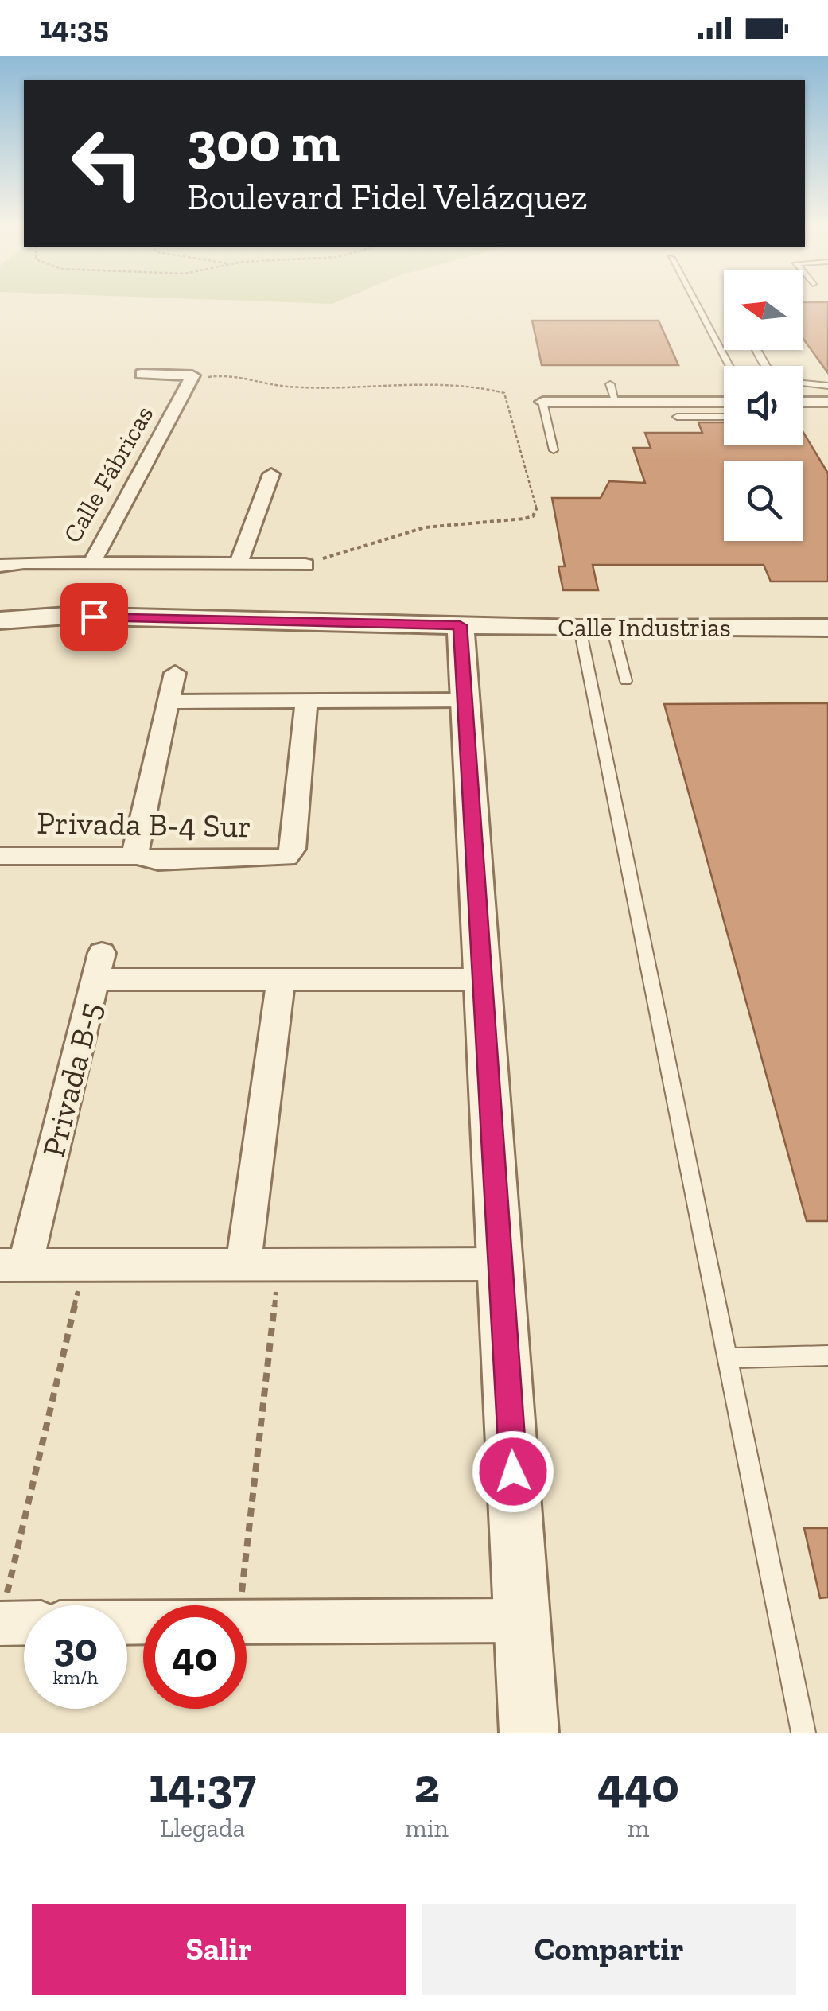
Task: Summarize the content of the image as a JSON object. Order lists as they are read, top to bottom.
{
  "streets": {
    "street": [
      "Calle Fábricas",
      "Calle Industrias",
      "Privada B-4 Sur",
      "Privada B-5"
    ]
  },
  "north": "left",
  "page": {
    "status": "14:35",
    "turn": ["300 m", "Boulevard Fidel Velázquez"],
    "speed": "30 km/h",
    "limit": "40",
    "eta": [
      "14:37",
      "Llegada",
      "2",
      "min",
      "440",
      "m"
    ],
    "buttons": ["Salir", "Compartir"]
  }
}
